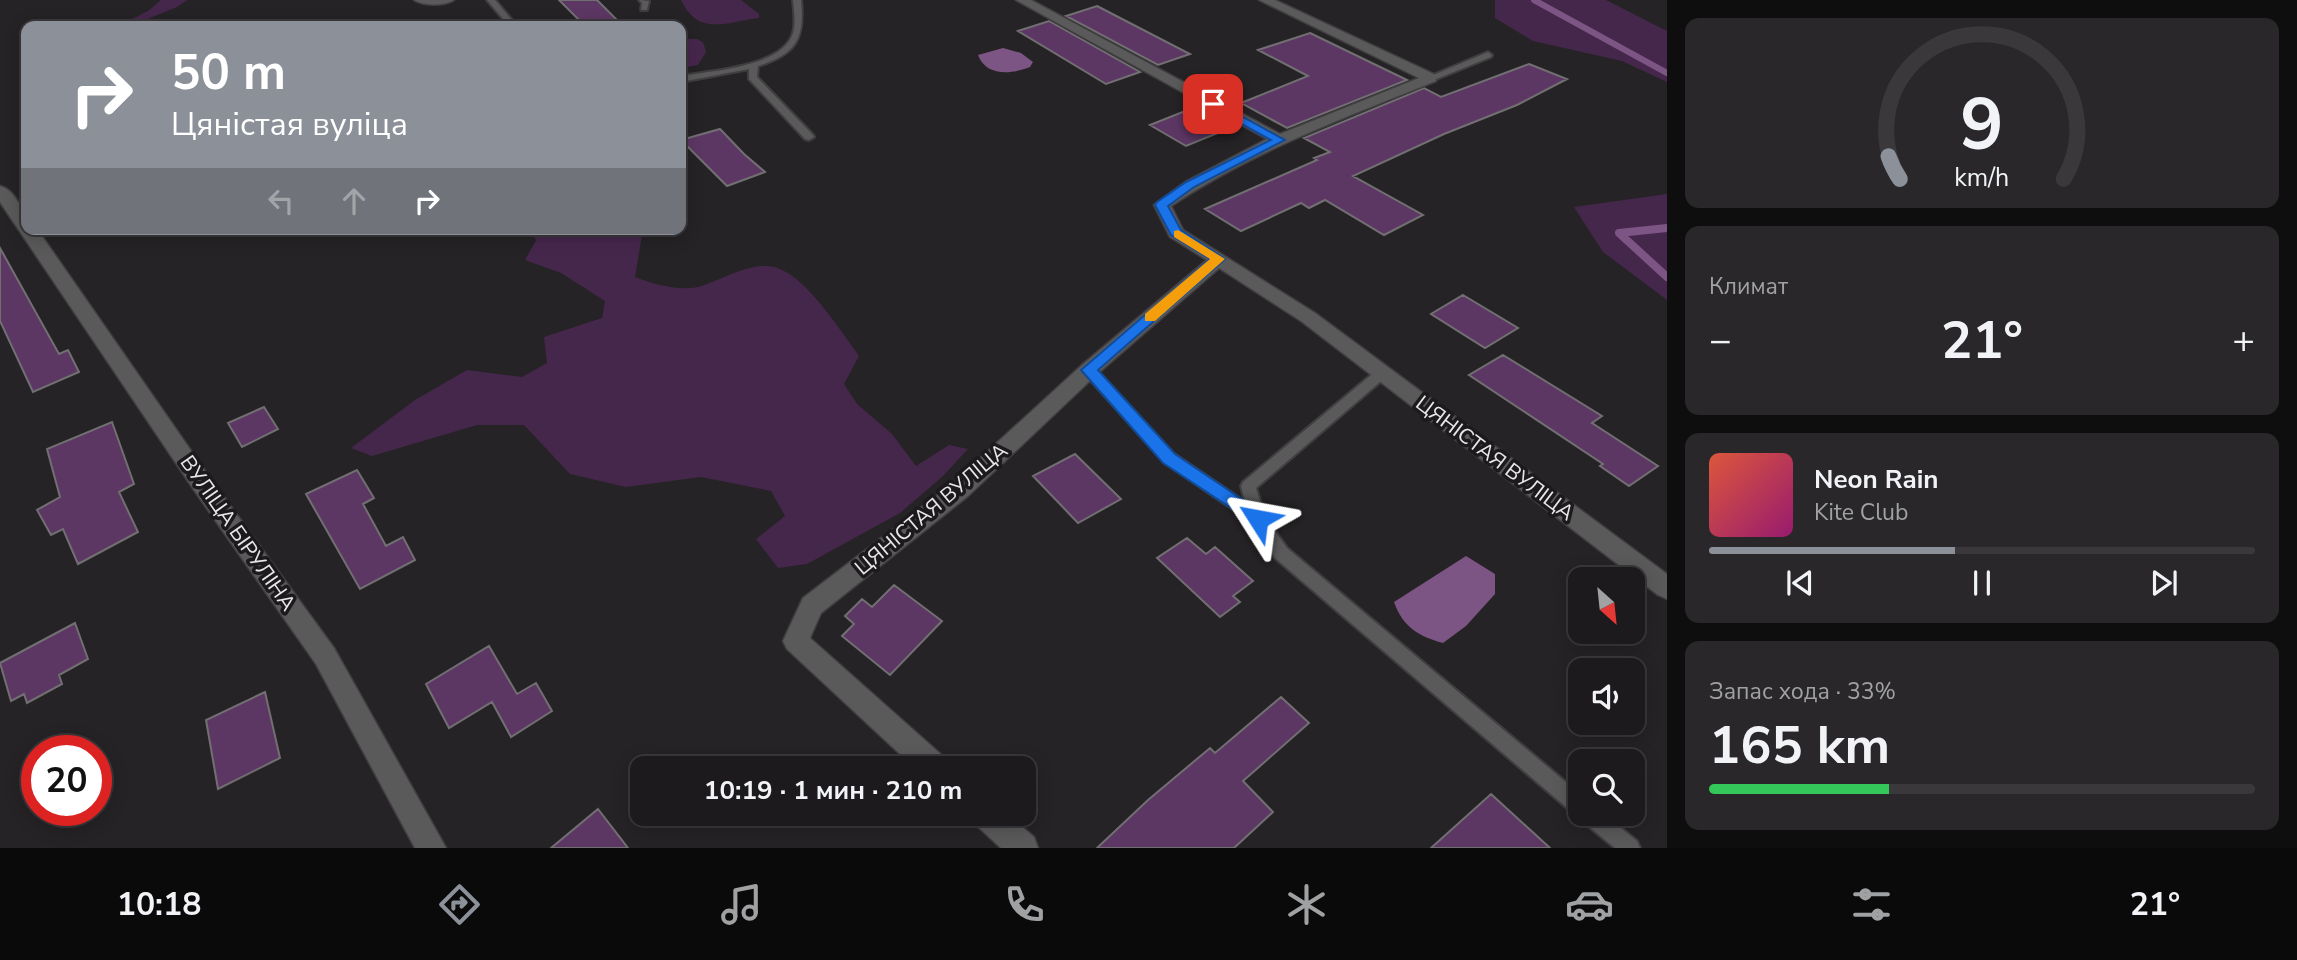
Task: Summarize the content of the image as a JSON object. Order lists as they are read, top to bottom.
{
  "streets": {
    "street": ["ЦЯНІСТАЯ ВУЛІЦА", "ВУЛІЦА БІРУЛІНА"]
  },
  "north": "bottom right",
  "page": {
    "turn": ["50 m", "Цяністая вуліца"],
    "tile": [
      "Климат",
      ["Запас хода · 33%", "165 km"]
    ],
    "heat": ["−", "21°", "+"],
    "song": ["Neon Rain", "Kite Club"],
    "limit": "20",
    "trip": "10:19 · 1 мин · 210 m",
    "tabs": ["10:18", "21°"],
    "gauge": ["9", "km/h"]
  }
}
